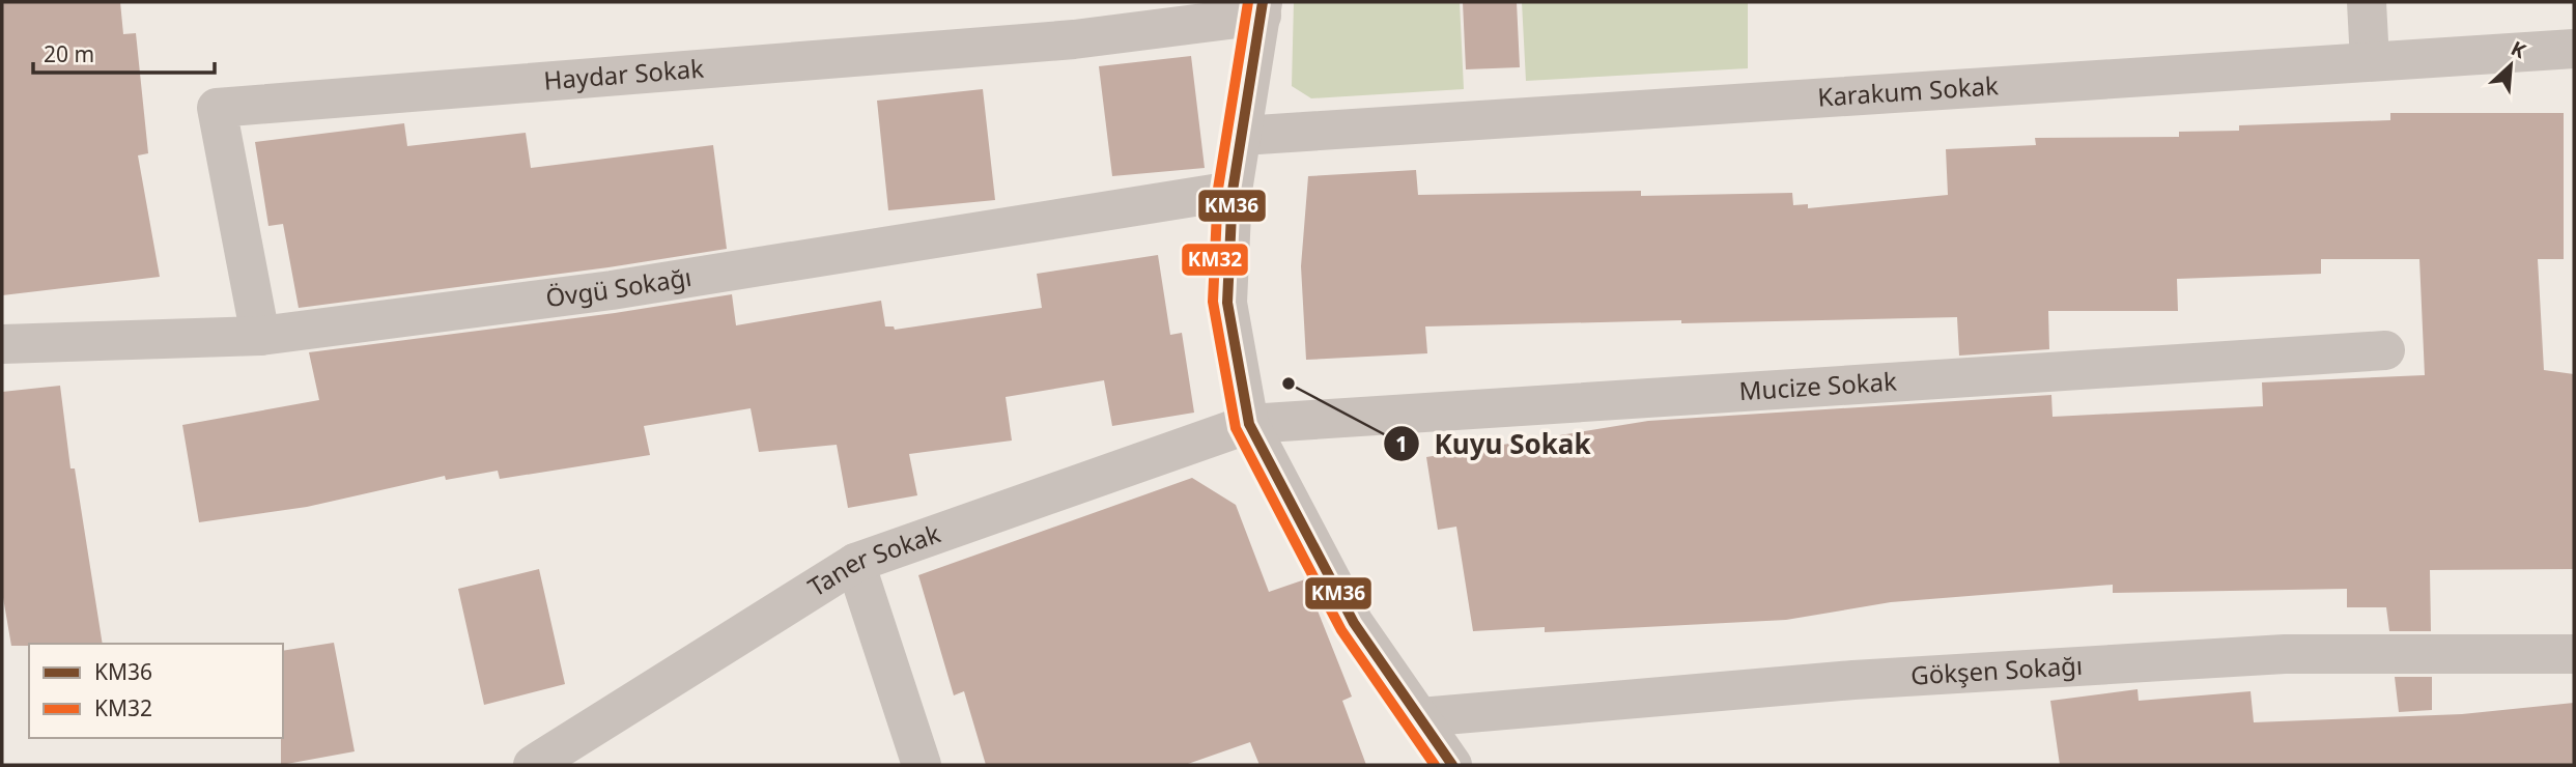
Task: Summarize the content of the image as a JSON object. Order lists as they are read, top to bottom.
{
  "streets": {
    "street": [
      "Haydar Sokak",
      "Karakum Sokak",
      "Övgü Sokağı",
      "Mucize Sokak",
      "Taner Sokak",
      "Gökşen Sokağı"
    ]
  },
  "crossings": [
    ["Haydar Sokak", "Övgü Sokağı"],
    ["Mucize Sokak", "Taner Sokak"]
  ],
  "places": ["Kuyu Sokak"],
  "lines": ["transit line KM36", "transit line KM32"],
  "legend": ["KM36", "KM32"],
  "scale_bar": "20 m",
  "north": "top right"
}
